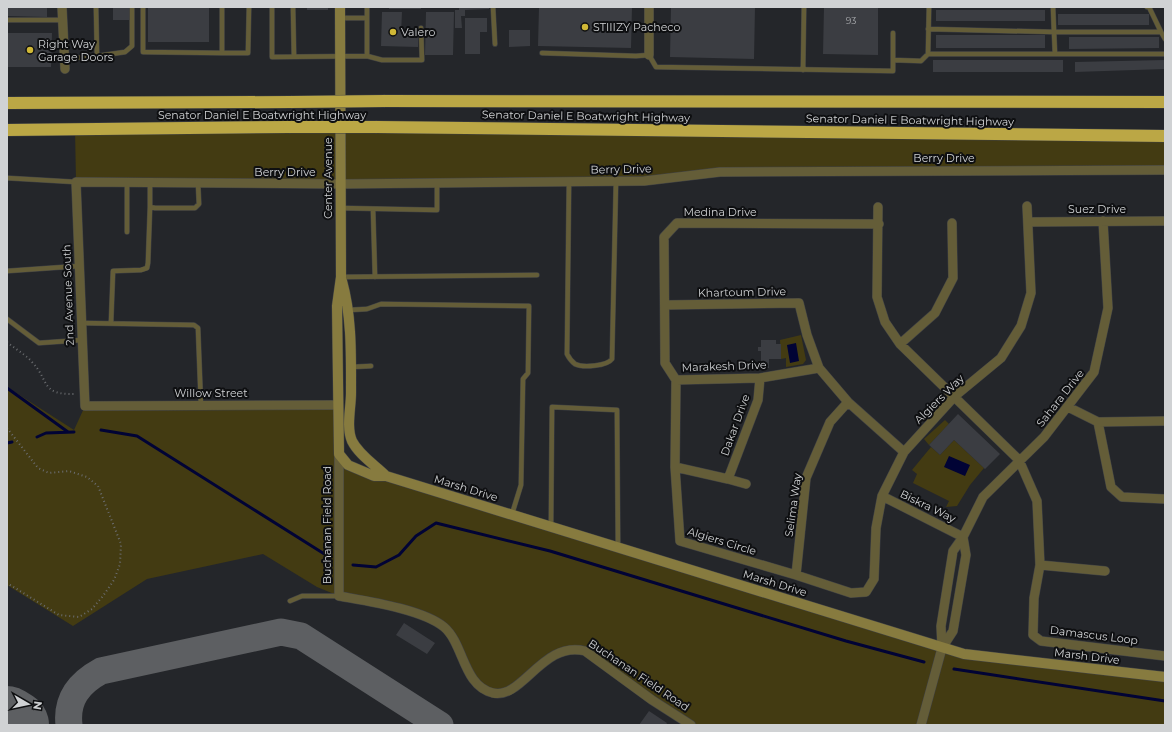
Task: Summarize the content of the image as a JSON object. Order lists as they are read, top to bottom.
{
  "streets": {
    "highway": ["Senator Daniel E Boatwright Highway"],
    "street": [
      "Berry Drive",
      "Center Avenue",
      "Suez Drive",
      "Medina Drive",
      "Khartoum Drive",
      "2nd Avenue South",
      "Marakesh Drive",
      "Willow Street",
      "Sahara Drive",
      "Algiers Way",
      "Dakar Drive",
      "Marsh Drive",
      "Selima Way",
      "Biskra Way",
      "Buchanan Field Road",
      "Algiers Circle",
      "Damascus Loop"
    ]
  },
  "crossings": [
    ["Berry Drive", "Center Avenue"],
    ["Berry Drive", "2nd Avenue South"],
    ["Center Avenue", "Willow Street"],
    ["Center Avenue", "Marsh Drive"],
    ["Center Avenue", "Buchanan Field Road"],
    ["Suez Drive", "Sahara Drive"],
    ["Suez Drive", "Algiers Way"],
    ["Medina Drive", "Khartoum Drive"],
    ["Medina Drive", "Marakesh Drive"],
    ["Medina Drive", "Algiers Circle"],
    ["Khartoum Drive", "Marakesh Drive"],
    ["Khartoum Drive", "Algiers Way"],
    ["Khartoum Drive", "Selima Way"],
    ["2nd Avenue South", "Willow Street"],
    ["Marakesh Drive", "Dakar Drive"],
    ["Marakesh Drive", "Algiers Circle"],
    ["Sahara Drive", "Marsh Drive"],
    ["Sahara Drive", "Biskra Way"],
    ["Sahara Drive", "Damascus Loop"],
    ["Algiers Way", "Biskra Way"],
    ["Algiers Way", "Algiers Circle"],
    ["Marsh Drive", "Buchanan Field Road"],
    ["Selima Way", "Algiers Circle"]
  ],
  "places": ["STIIIZY Pacheco", "Valero", "Right Way Garage Doors"],
  "house_numbers": ["93"],
  "north": "right"
}
